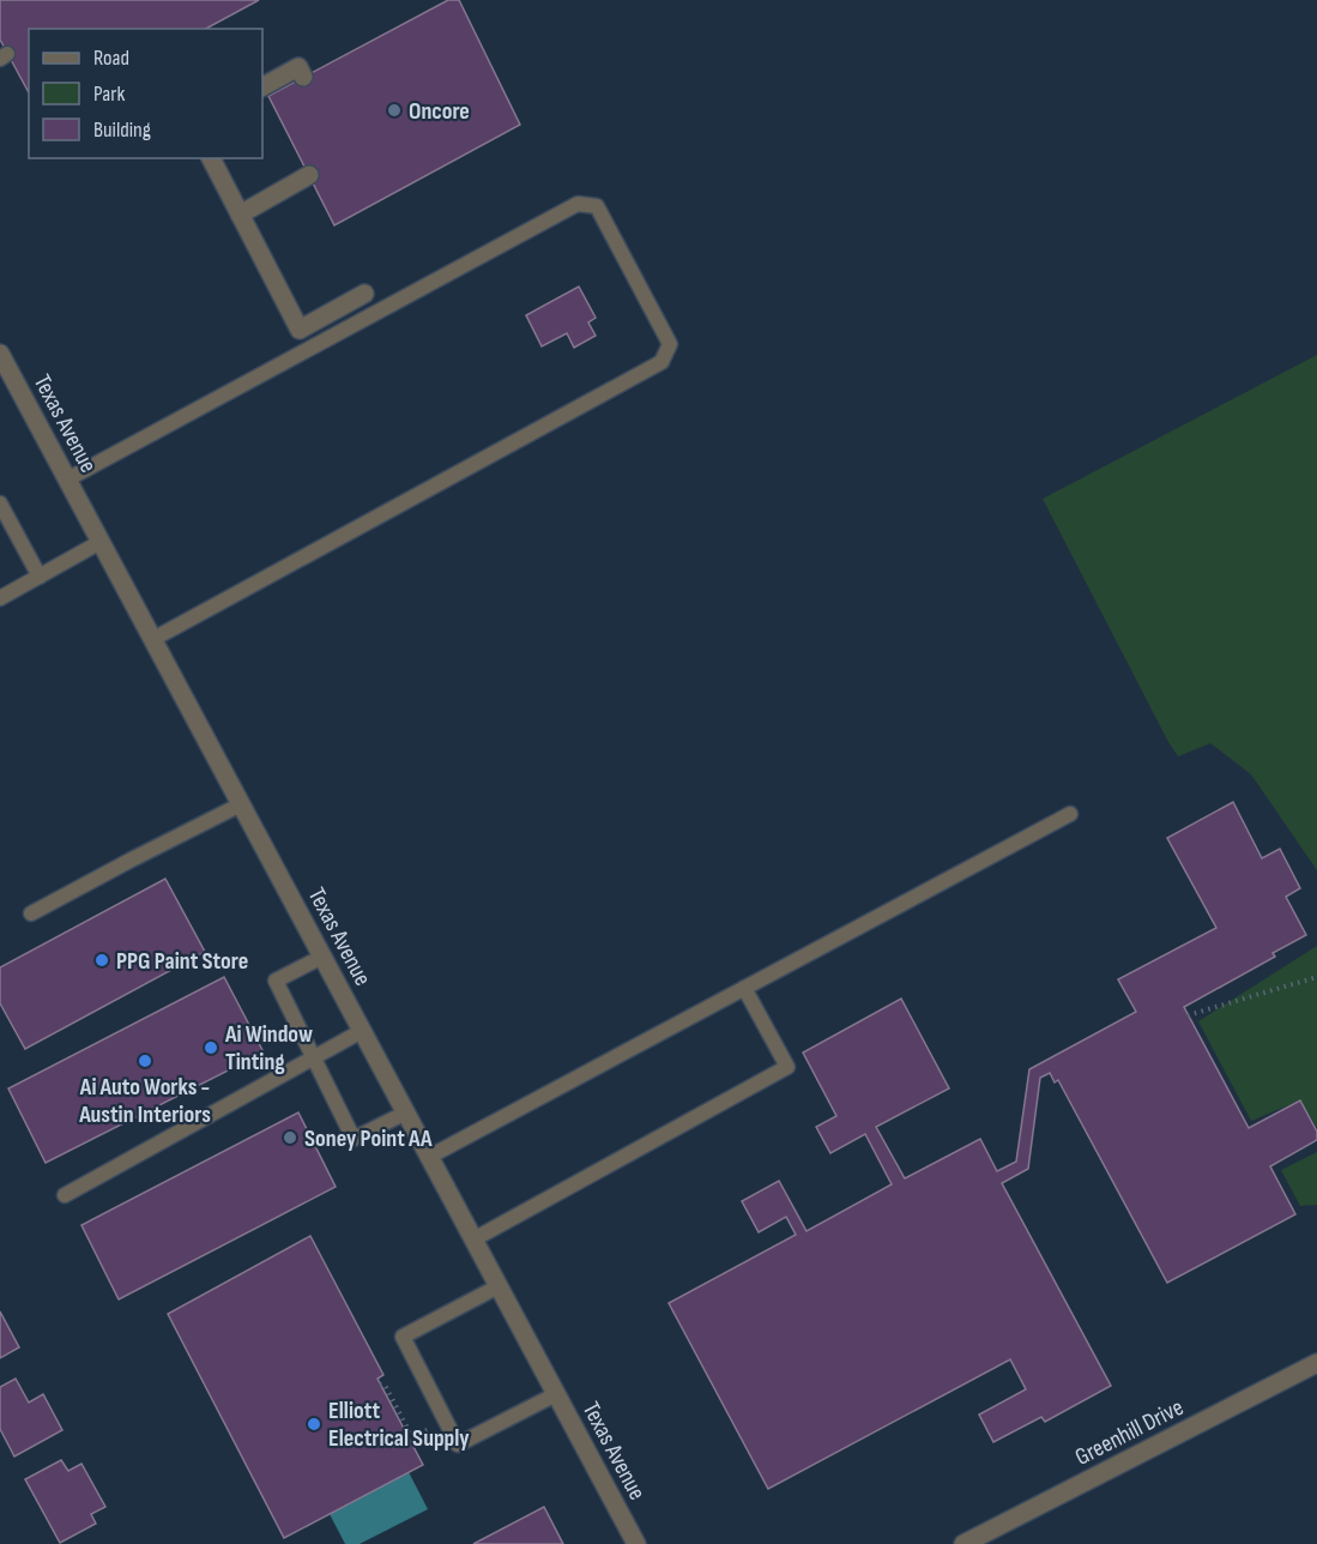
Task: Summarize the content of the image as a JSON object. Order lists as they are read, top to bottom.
{
  "streets": {
    "street": ["Texas Avenue", "Greenhill Drive"]
  },
  "places": [
    "Oncore",
    "PPG Paint Store",
    "Ai Window Tinting",
    "Ai Auto Works - Austin Interiors",
    "Soney Point AA",
    "Elliott Electrical Supply"
  ],
  "legend": ["Road", "Park", "Building"]
}
